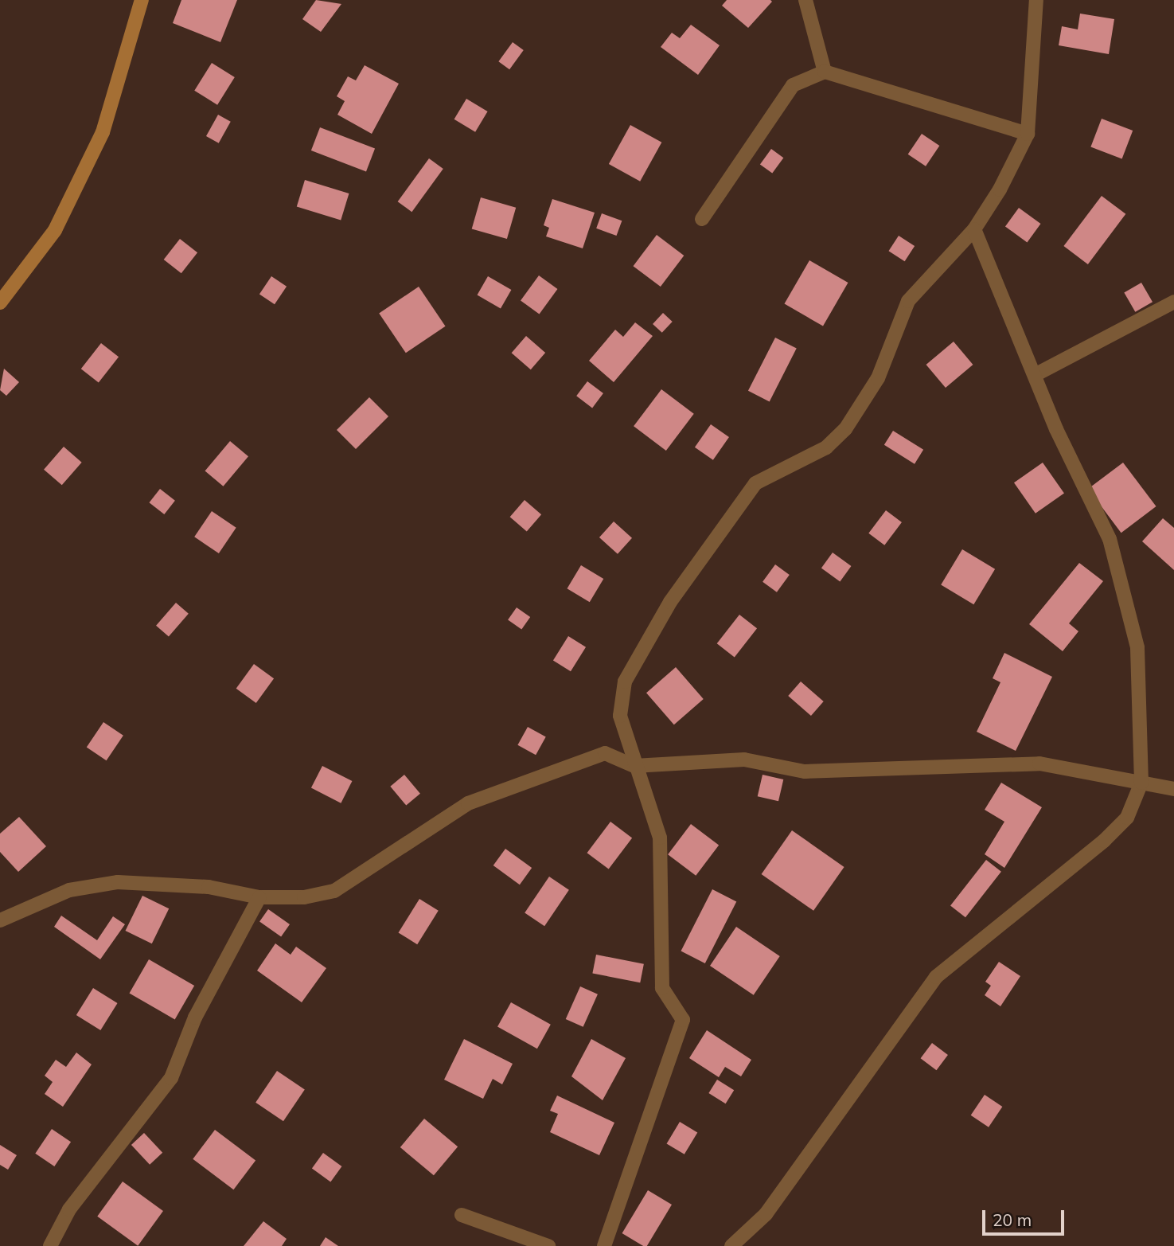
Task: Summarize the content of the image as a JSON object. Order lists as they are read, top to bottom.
{
  "scale_bar": "20 m"
}
